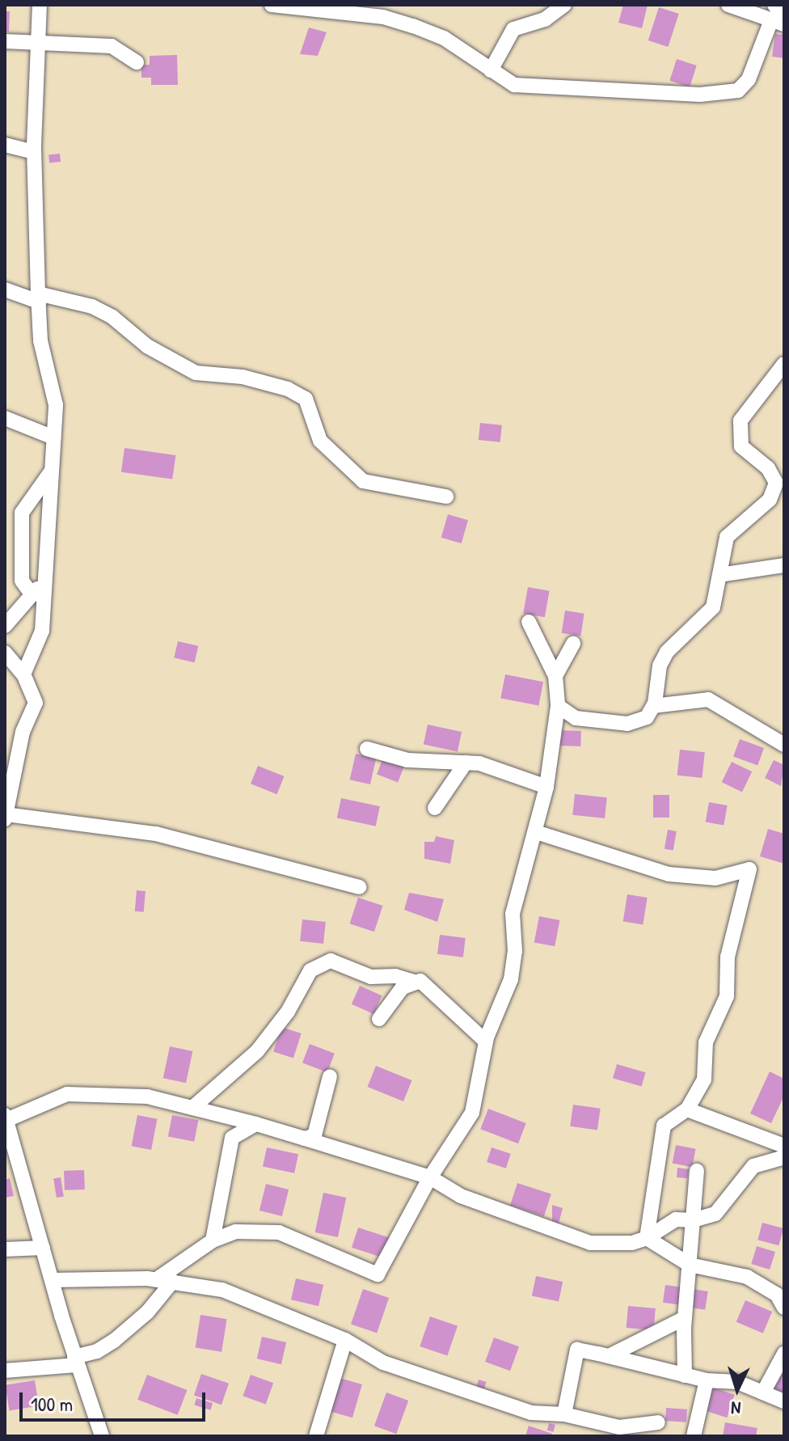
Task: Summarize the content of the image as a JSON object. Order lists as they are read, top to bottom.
{
  "scale_bar": "100 m",
  "north": "bottom"
}
